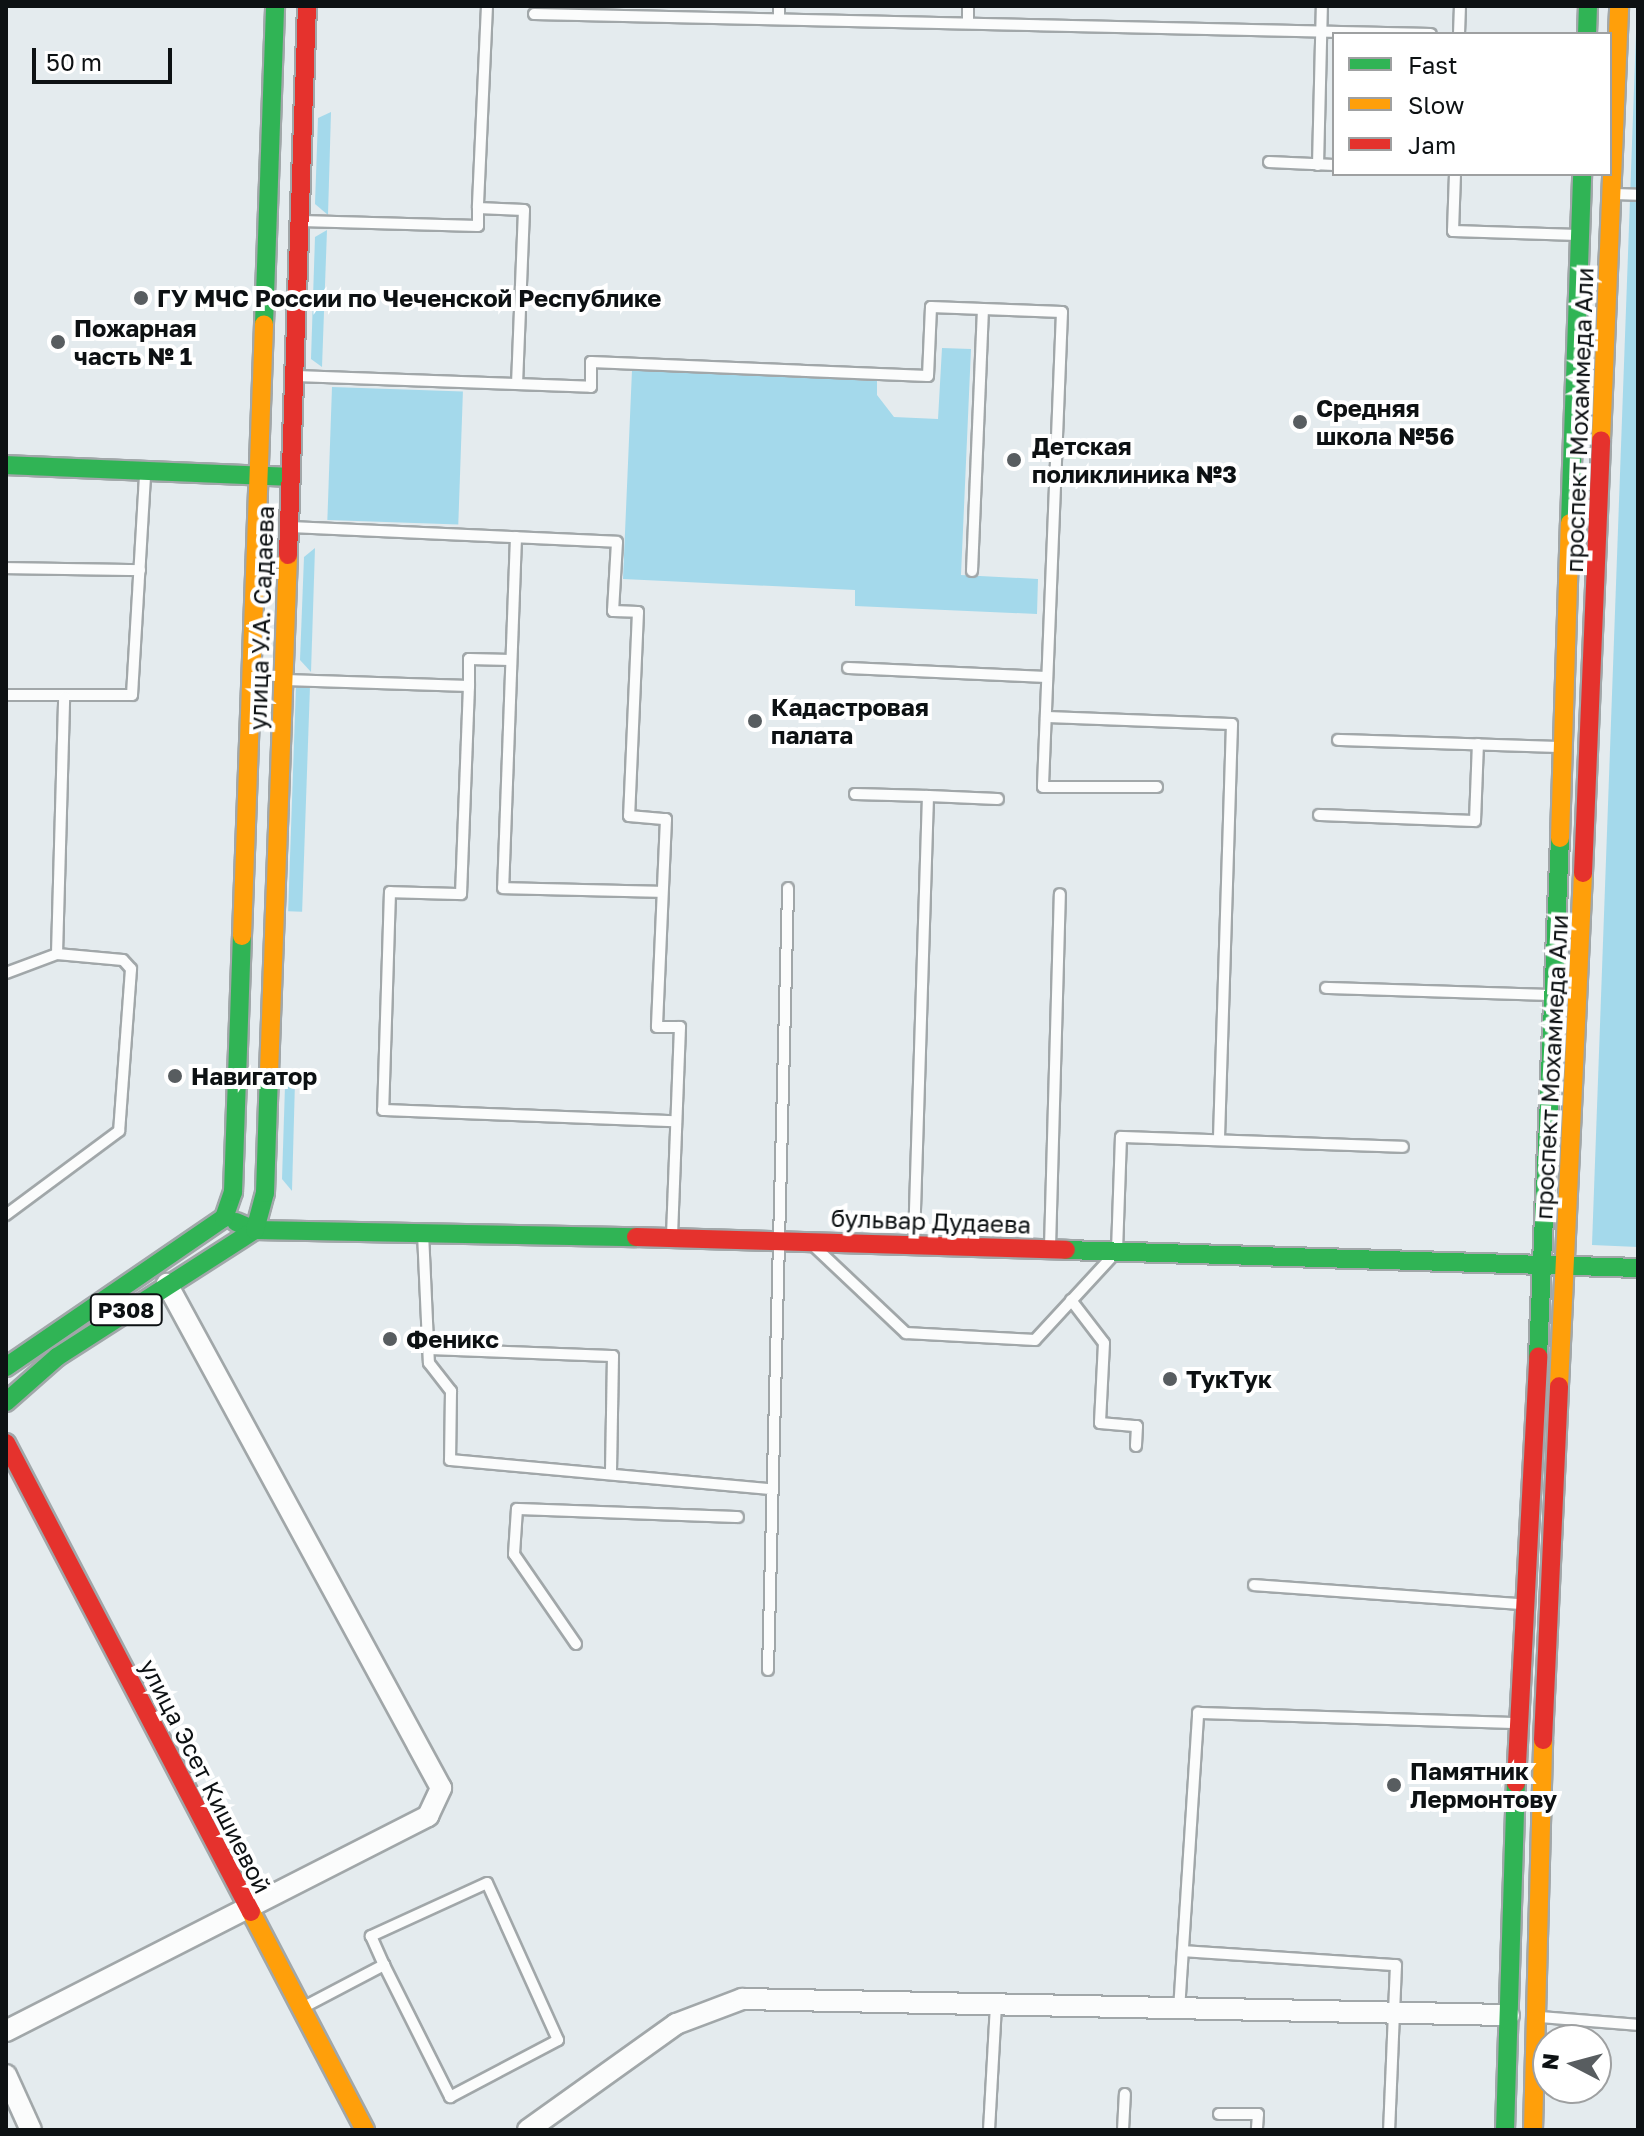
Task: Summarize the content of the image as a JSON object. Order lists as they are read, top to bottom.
{
  "streets": {
    "main road": [
      "проспект Мохаммеда Али",
      "улица У.А. Садаева",
      "бульвар Дудаева",
      "P308",
      "улица Эсет Кишиевой"
    ]
  },
  "crossings": [
    ["проспект Мохаммеда Али", "бульвар Дудаева"],
    ["улица У.А. Садаева", "бульвар Дудаева"],
    ["улица У.А. Садаева", "P308"],
    ["бульвар Дудаева", "P308"]
  ],
  "places": [
    "ГУ МЧС России по Чеченской Республике",
    "Пожарная часть № 1",
    "Средняя школа №56",
    "Детская поликлиника №3",
    "Кадастровая палата",
    "Навигатор",
    "Феникс",
    "ТукТук",
    "Памятник Лермонтову"
  ],
  "legend": ["Fast", "Slow", "Jam"],
  "scale_bar": "50 m",
  "north": "left"
}
